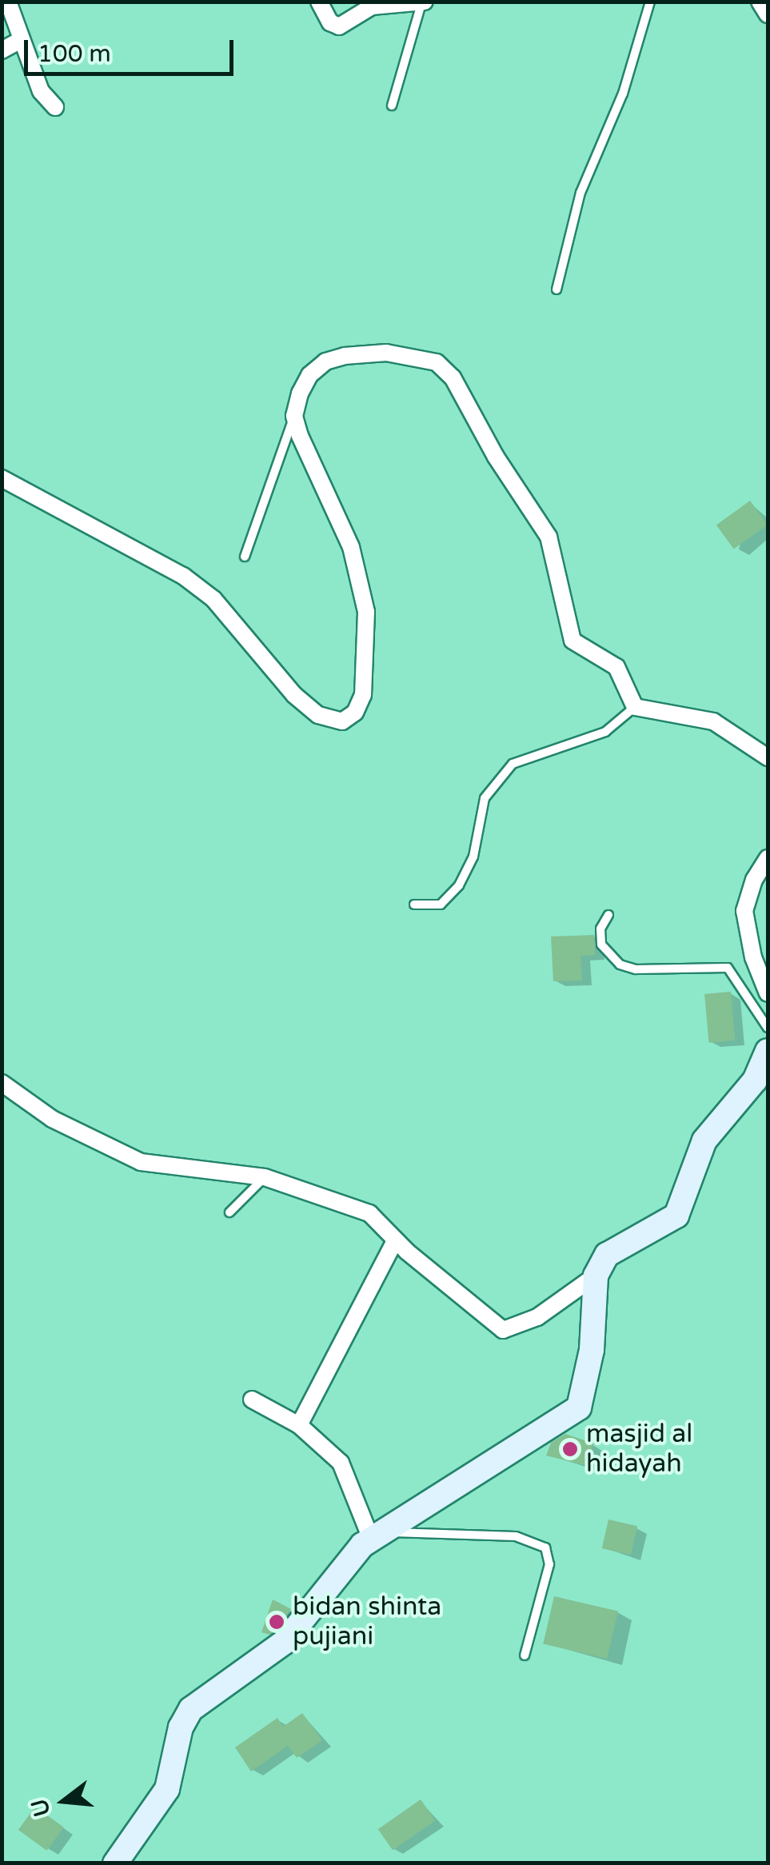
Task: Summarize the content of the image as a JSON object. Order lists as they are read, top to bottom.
{
  "places": ["masjid al hidayah", "bidan shinta pujiani"],
  "scale_bar": "100 m",
  "north": "left"
}
